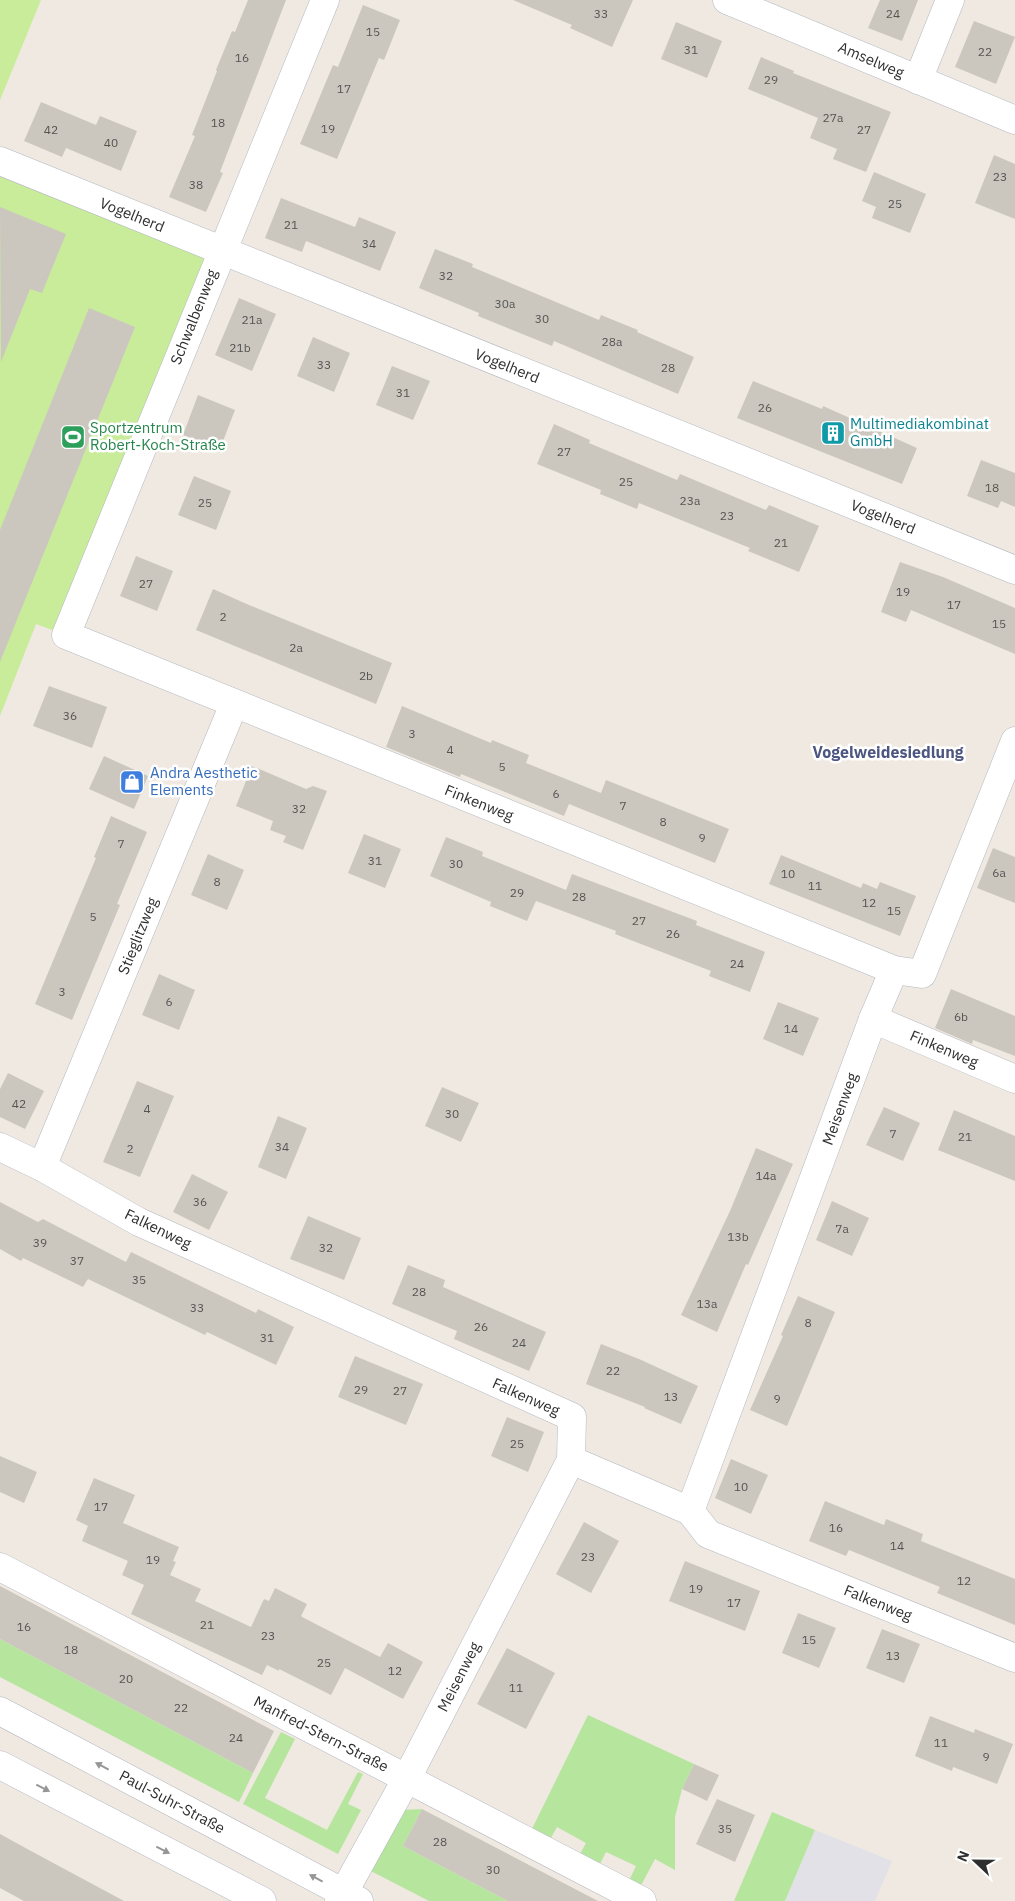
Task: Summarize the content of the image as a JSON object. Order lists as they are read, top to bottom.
{
  "streets": {
    "street": [
      "Amselweg",
      "Vogelherd",
      "Schwalbenweg",
      "Finkenweg",
      "Stieglitzweg",
      "Meisenweg",
      "Falkenweg",
      "Manfred-Stern-Straße",
      "Paul-Suhr-Straße"
    ]
  },
  "crossings": [
    ["Vogelherd", "Schwalbenweg"],
    ["Schwalbenweg", "Finkenweg"],
    ["Finkenweg", "Stieglitzweg"],
    ["Finkenweg", "Meisenweg"],
    ["Stieglitzweg", "Falkenweg"],
    ["Meisenweg", "Falkenweg"],
    ["Meisenweg", "Manfred-Stern-Straße"],
    ["Meisenweg", "Paul-Suhr-Straße"]
  ],
  "districts": ["Vogelweidesiedlung"],
  "places": {
    "building": ["Multimediakombinat GmbH"],
    "sports": ["Sportzentrum Robert-Koch-Straße"],
    "shop": ["Andra Aesthetic Elements"]
  },
  "house_numbers": [
    "33",
    "24",
    "15",
    "31",
    "22",
    "16",
    "29",
    "17",
    "27a",
    "18",
    "19",
    "42",
    "27",
    "40",
    "23",
    "38",
    "25",
    "21",
    "34",
    "32",
    "30a",
    "30",
    "21a",
    "28a",
    "21b",
    "33",
    "28",
    "31",
    "26",
    "27",
    "25",
    "18",
    "23a",
    "25",
    "23",
    "21",
    "27",
    "19",
    "17",
    "2",
    "15",
    "2a",
    "2b",
    "36",
    "3",
    "4",
    "5",
    "6",
    "7",
    "32",
    "8",
    "9",
    "7",
    "31",
    "30",
    "6a",
    "10",
    "8",
    "11",
    "29",
    "28",
    "12",
    "15",
    "5",
    "27",
    "26",
    "24",
    "3",
    "6",
    "6b",
    "14",
    "42",
    "4",
    "30",
    "7",
    "21",
    "34",
    "2",
    "14a",
    "36",
    "7a",
    "13b",
    "39",
    "32",
    "37",
    "35",
    "28",
    "13a",
    "33",
    "8",
    "26",
    "31",
    "24",
    "22",
    "29",
    "27",
    "13",
    "9",
    "25",
    "10",
    "17",
    "16",
    "14",
    "23",
    "19",
    "12",
    "19",
    "17",
    "21",
    "16",
    "23",
    "15",
    "18",
    "13",
    "25",
    "12",
    "20",
    "11",
    "22",
    "24",
    "11",
    "9",
    "35",
    "28",
    "30"
  ],
  "north": "left"
}
